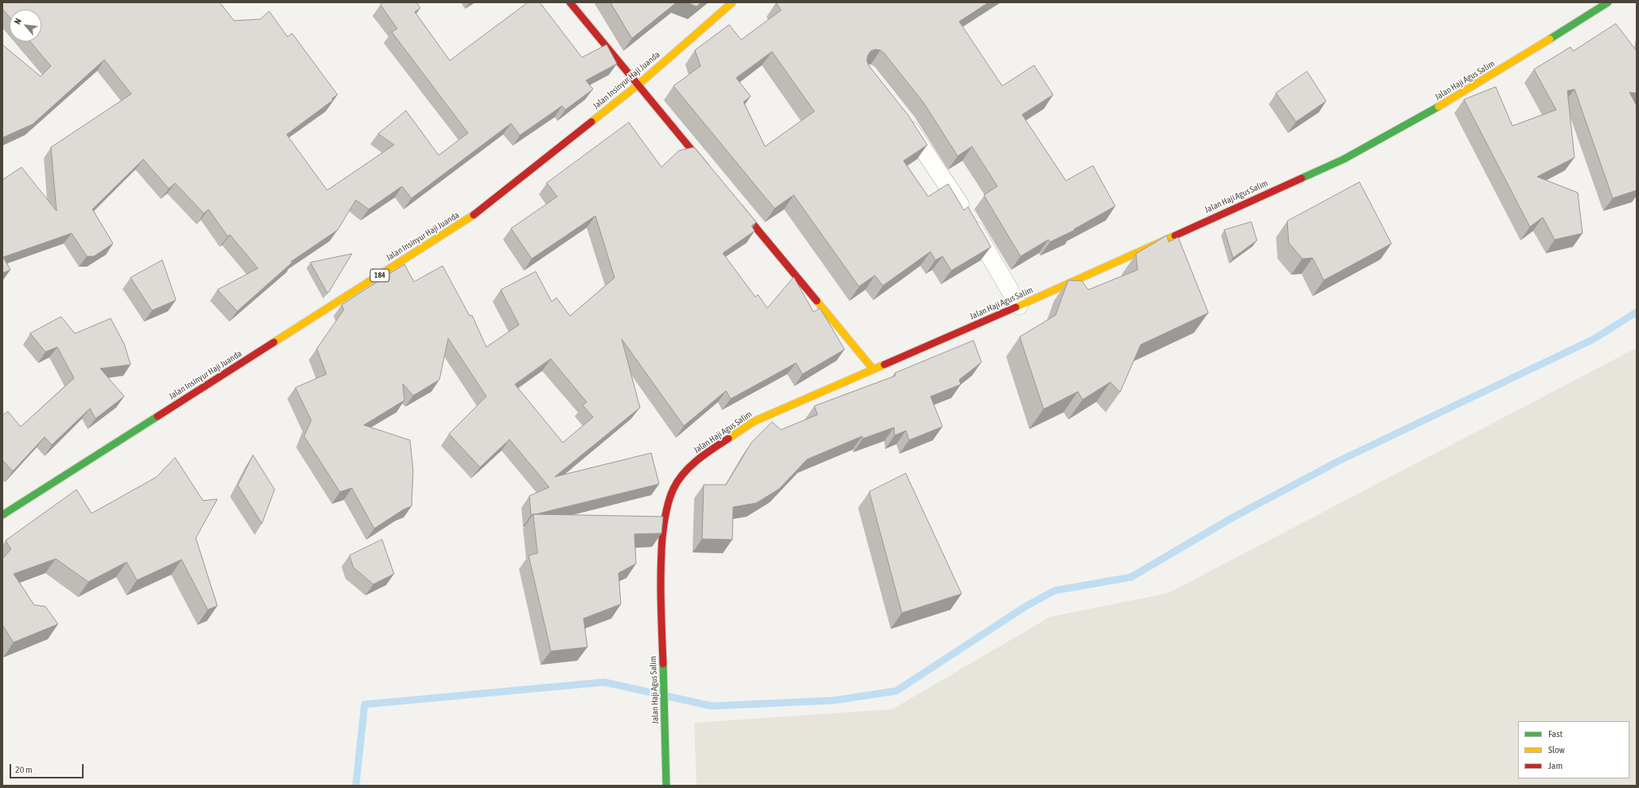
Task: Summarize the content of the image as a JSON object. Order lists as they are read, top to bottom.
{
  "streets": {
    "street": ["Jalan Insinyur Haji Juanda", "Jalan Haji Agus Salim", "184"]
  },
  "legend": ["Fast", "Slow", "Jam"],
  "scale_bar": "20 m",
  "north": "top left"
}
